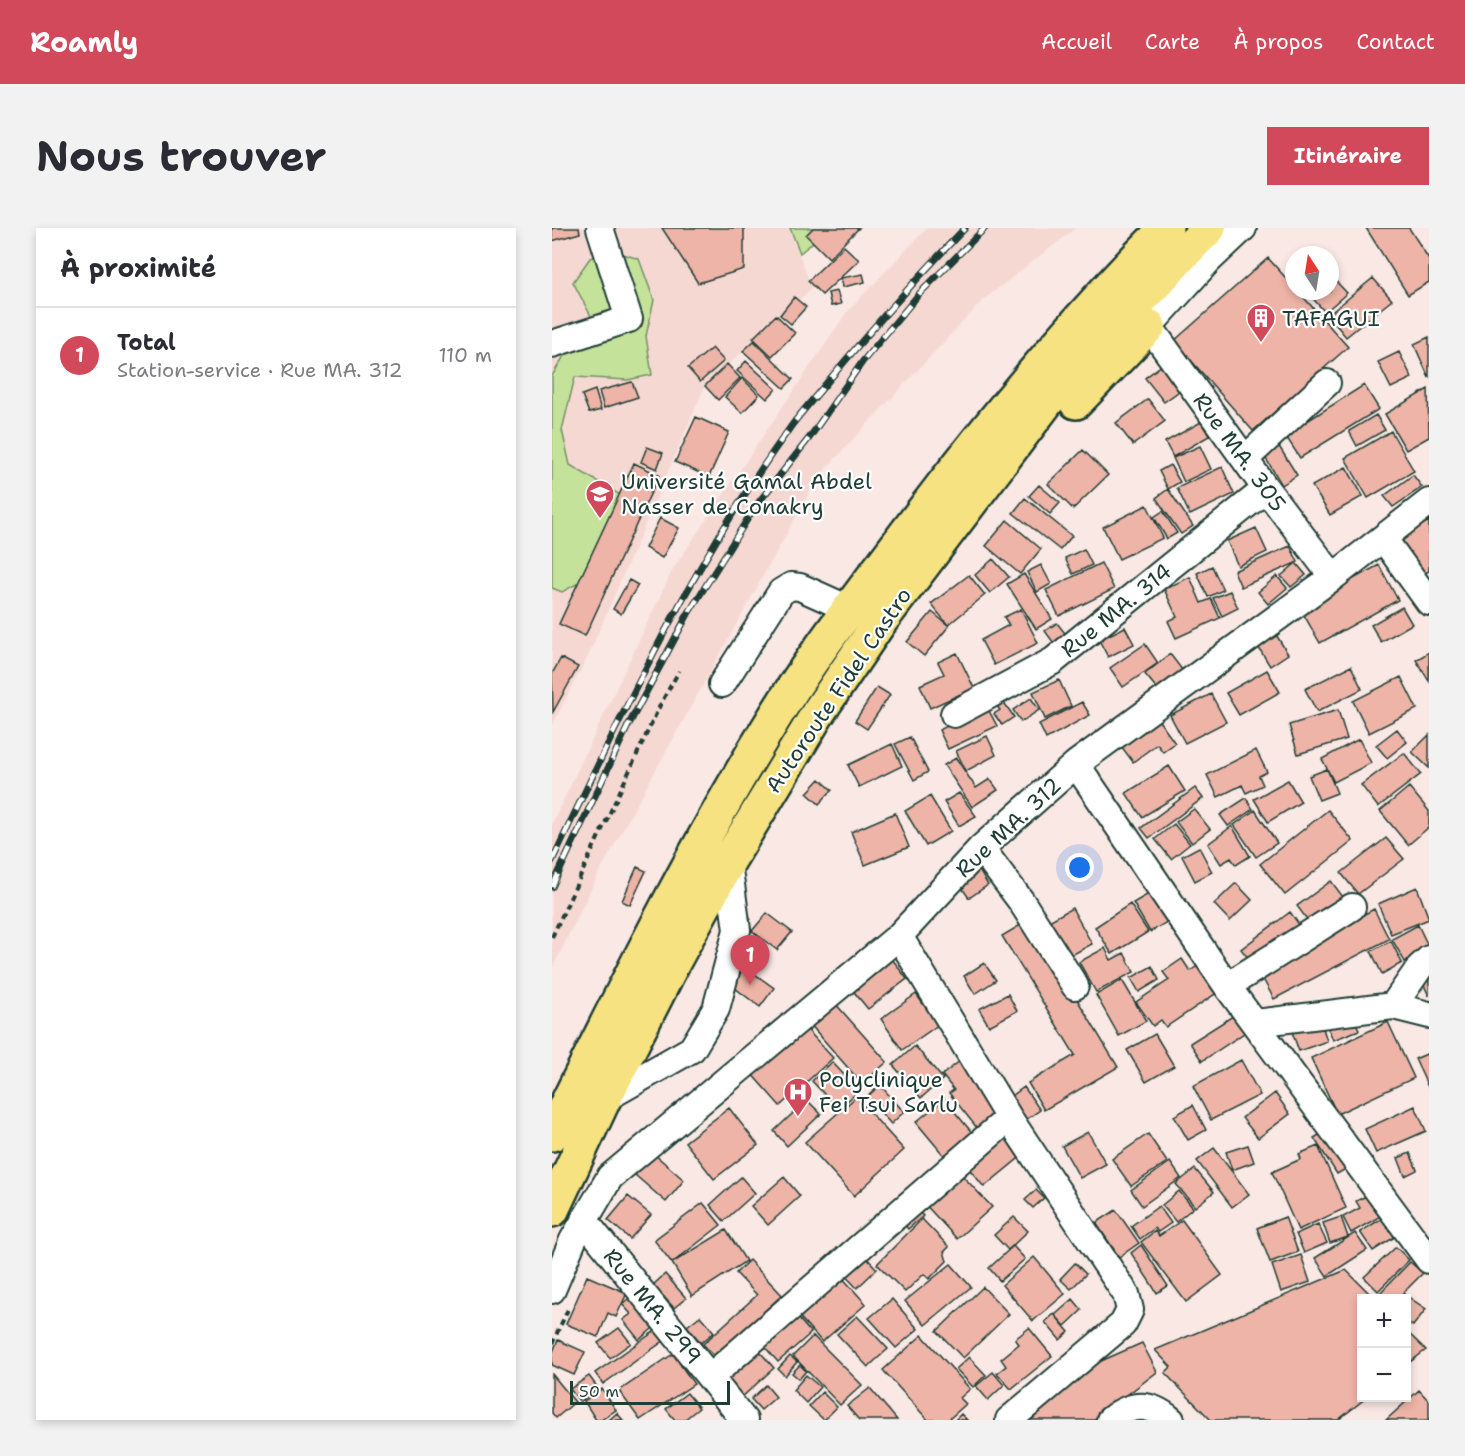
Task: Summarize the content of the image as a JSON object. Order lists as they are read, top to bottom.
{
  "streets": {
    "highway": ["Autoroute Fidel Castro"],
    "street": [
      "Rue MA. 305",
      "Rue MA. 314",
      "Rue MA. 312",
      "Rue MA. 299"
    ]
  },
  "crossings": [
    ["Rue MA. 305", "Rue MA. 314"],
    ["Rue MA. 305", "Rue MA. 312"],
    ["Rue MA. 312", "Rue MA. 299"]
  ],
  "places": {
    "building": ["TAFAGUI"],
    "school or university": ["Université Gamal Abdel Nasser de Conakry"],
    "hospital": ["Polyclinique Fei Tsui Sarlu"]
  },
  "scale_bar": "50 m",
  "north": "top",
  "page": {
    "header": "Roamly",
    "nav": [
      "Accueil",
      "Carte",
      "À propos",
      "Contact"
    ],
    "buttons": "Itinéraire",
    "title": "Nous trouver",
    "heading": "À proximité",
    "list": [
      {
        "mark": "1",
        "name": "Total",
        "note": "Station-service · Rue MA. 312",
        "value": "110 m"
      }
    ],
    "pins": "1",
    "map_buttons": ["+", "−"],
    "scale": "50 m"
  }
}
